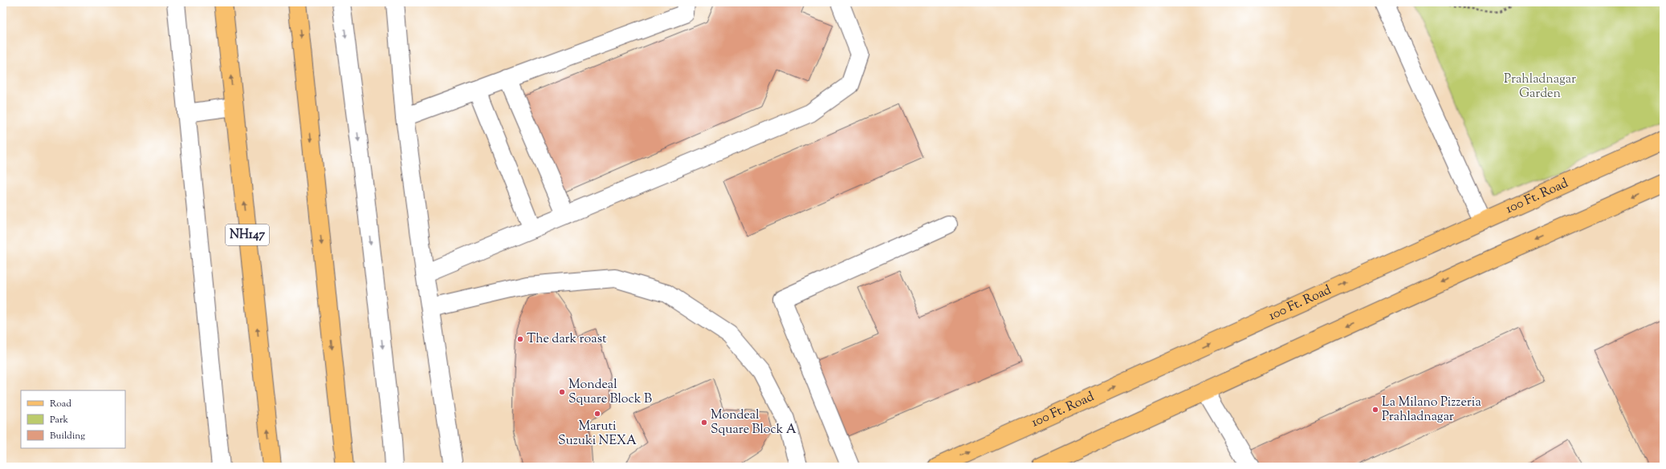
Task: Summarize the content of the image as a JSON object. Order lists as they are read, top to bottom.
{
  "streets": {
    "main road": ["100 Ft. Road", "NH147"]
  },
  "parks": ["Prahladnagar Garden"],
  "places": [
    "The dark roast",
    "Mondeal Square Block B",
    "La Milano Pizzeria Prahladnagar",
    "Maruti Suzuki NEXA",
    "Mondeal Square Block A"
  ],
  "legend": ["Road", "Park", "Building"]
}
